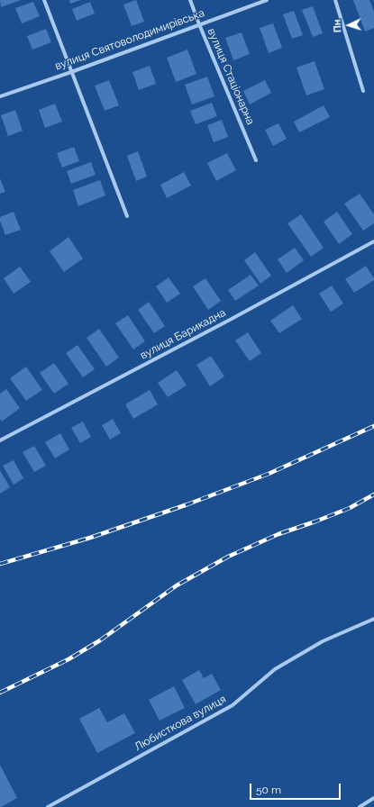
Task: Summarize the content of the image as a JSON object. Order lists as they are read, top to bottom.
{
  "streets": {
    "street": [
      "вулиця Святоволодимирівська",
      "вулиця Стаціонарна",
      "вулиця Барикадна",
      "Любисткова вулиця"
    ]
  },
  "crossings": [
    ["вулиця Святоволодимирівська", "вулиця Стаціонарна"]
  ],
  "scale_bar": "50 m",
  "north": "left"
}
